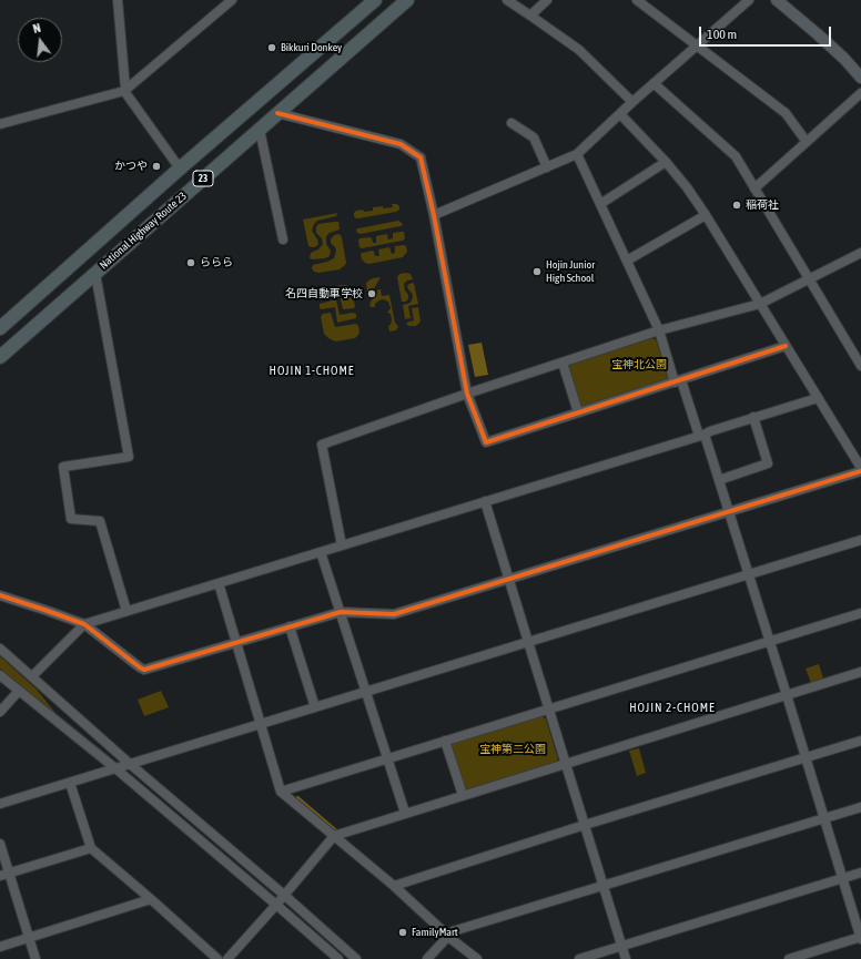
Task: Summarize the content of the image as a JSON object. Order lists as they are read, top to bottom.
{
  "streets": {
    "highway": ["23", "National Highway Route 23"]
  },
  "districts": ["HOJIN 1-CHOME", "HOJIN 2-CHOME"],
  "parks": ["宝神北公園", "宝神第二公園"],
  "places": [
    "Bikkuri Donkey",
    "かつや",
    "稲荷社",
    "ららら",
    "Hojin Junior High School",
    "名四自動車学校",
    "FamilyMart"
  ],
  "scale_bar": "100 m",
  "north": "top"
}
